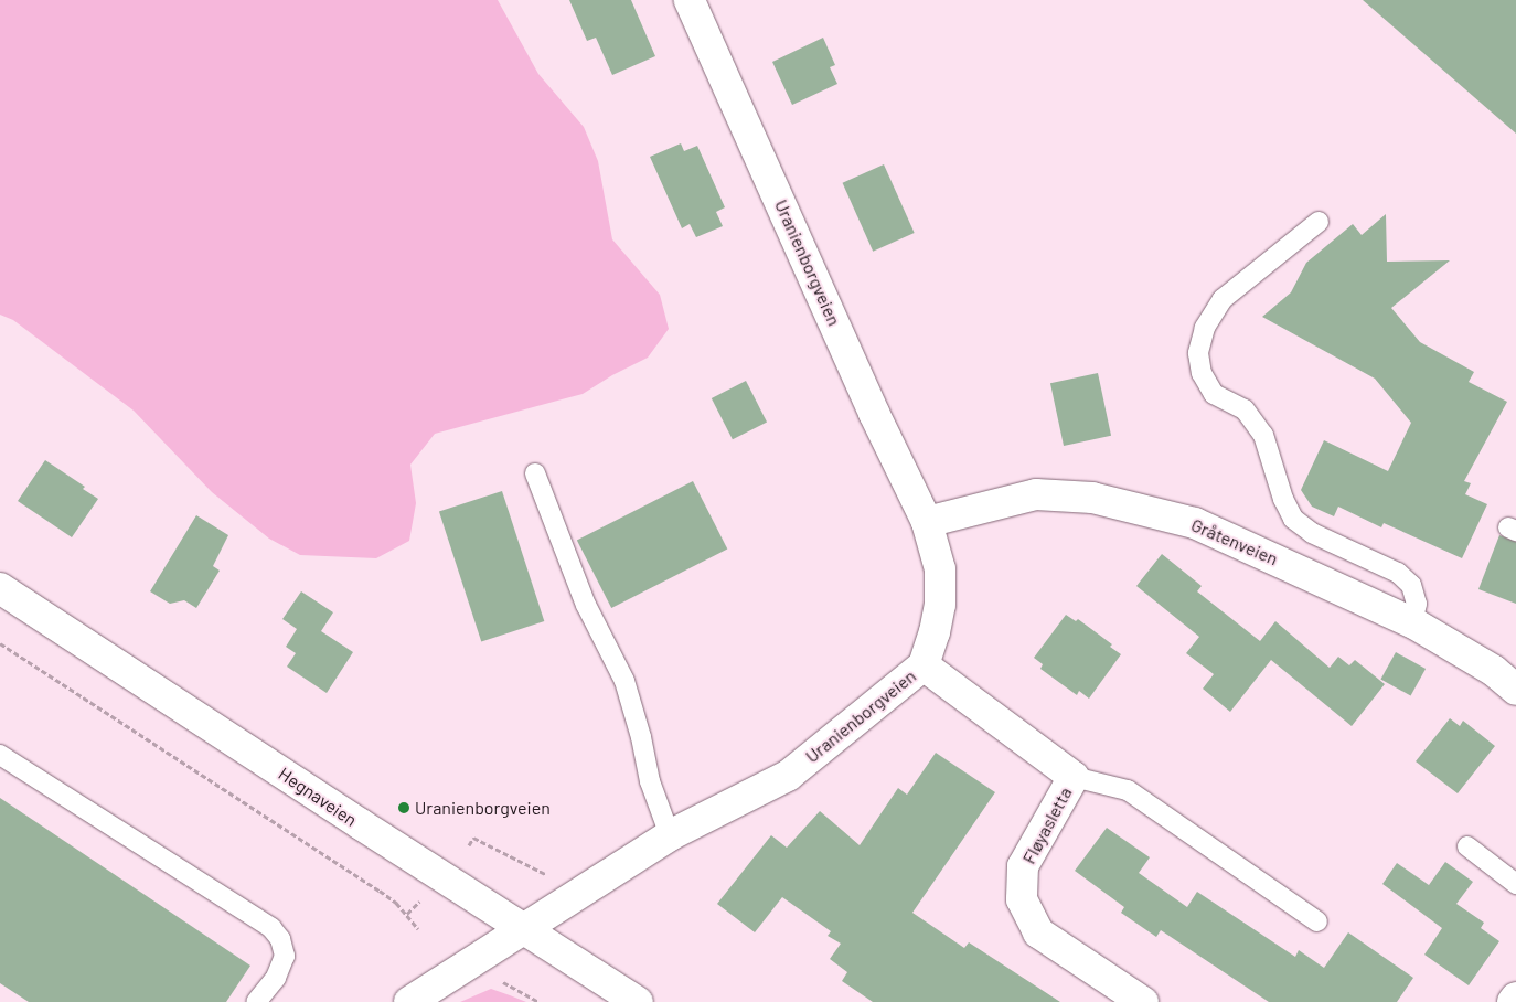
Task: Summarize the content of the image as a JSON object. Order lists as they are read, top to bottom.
{
  "streets": {
    "street": [
      "Uranienborgveien",
      "Gråtenveien",
      "Hegnaveien",
      "Fløyasletta"
    ]
  },
  "crossings": [
    ["Uranienborgveien", "Gråtenveien"],
    ["Uranienborgveien", "Hegnaveien"],
    ["Uranienborgveien", "Fløyasletta"]
  ],
  "places": ["Uranienborgveien"]
}
